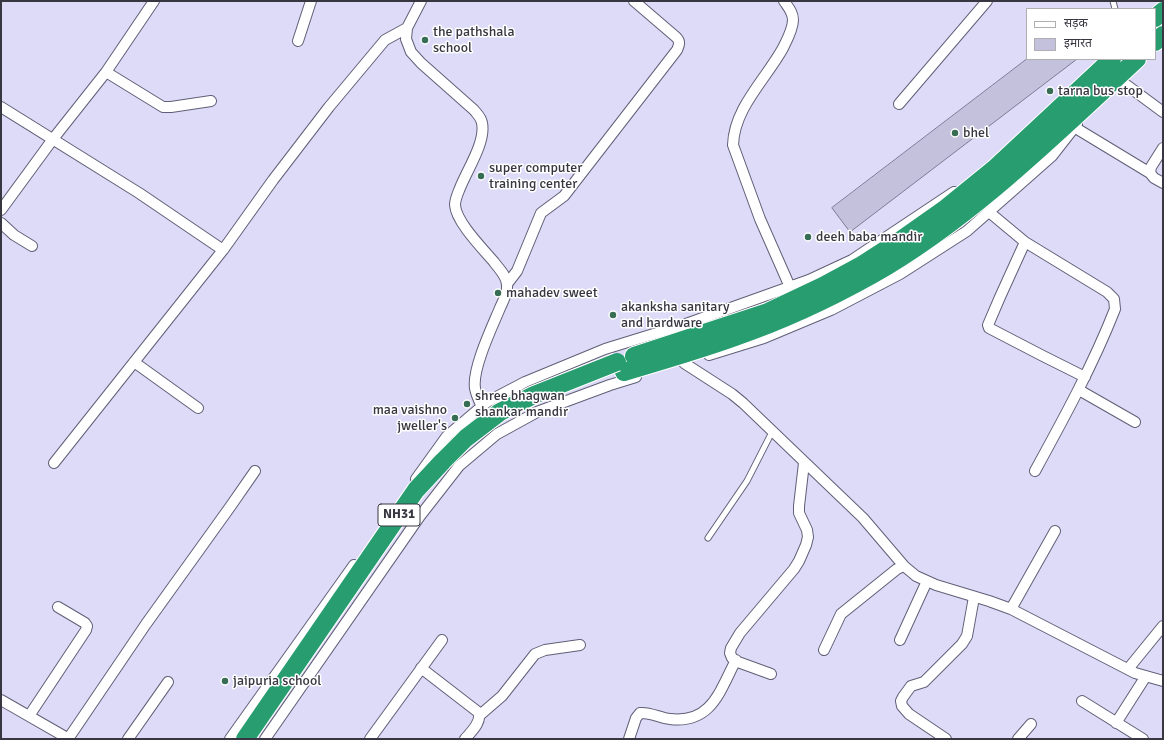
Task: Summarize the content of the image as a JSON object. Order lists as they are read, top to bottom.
{
  "streets": {
    "highway": ["NH31"]
  },
  "places": [
    "the pathshala school",
    "tarna bus stop",
    "bhel",
    "super computer training center",
    "deeh baba mandir",
    "mahadev sweet",
    "akanksha sanitary and hardware",
    "shree bhagwan shankar mandir",
    "maa vaishno jweller's",
    "jaipuria school"
  ],
  "legend": ["सड़क", "इमारत"]
}
